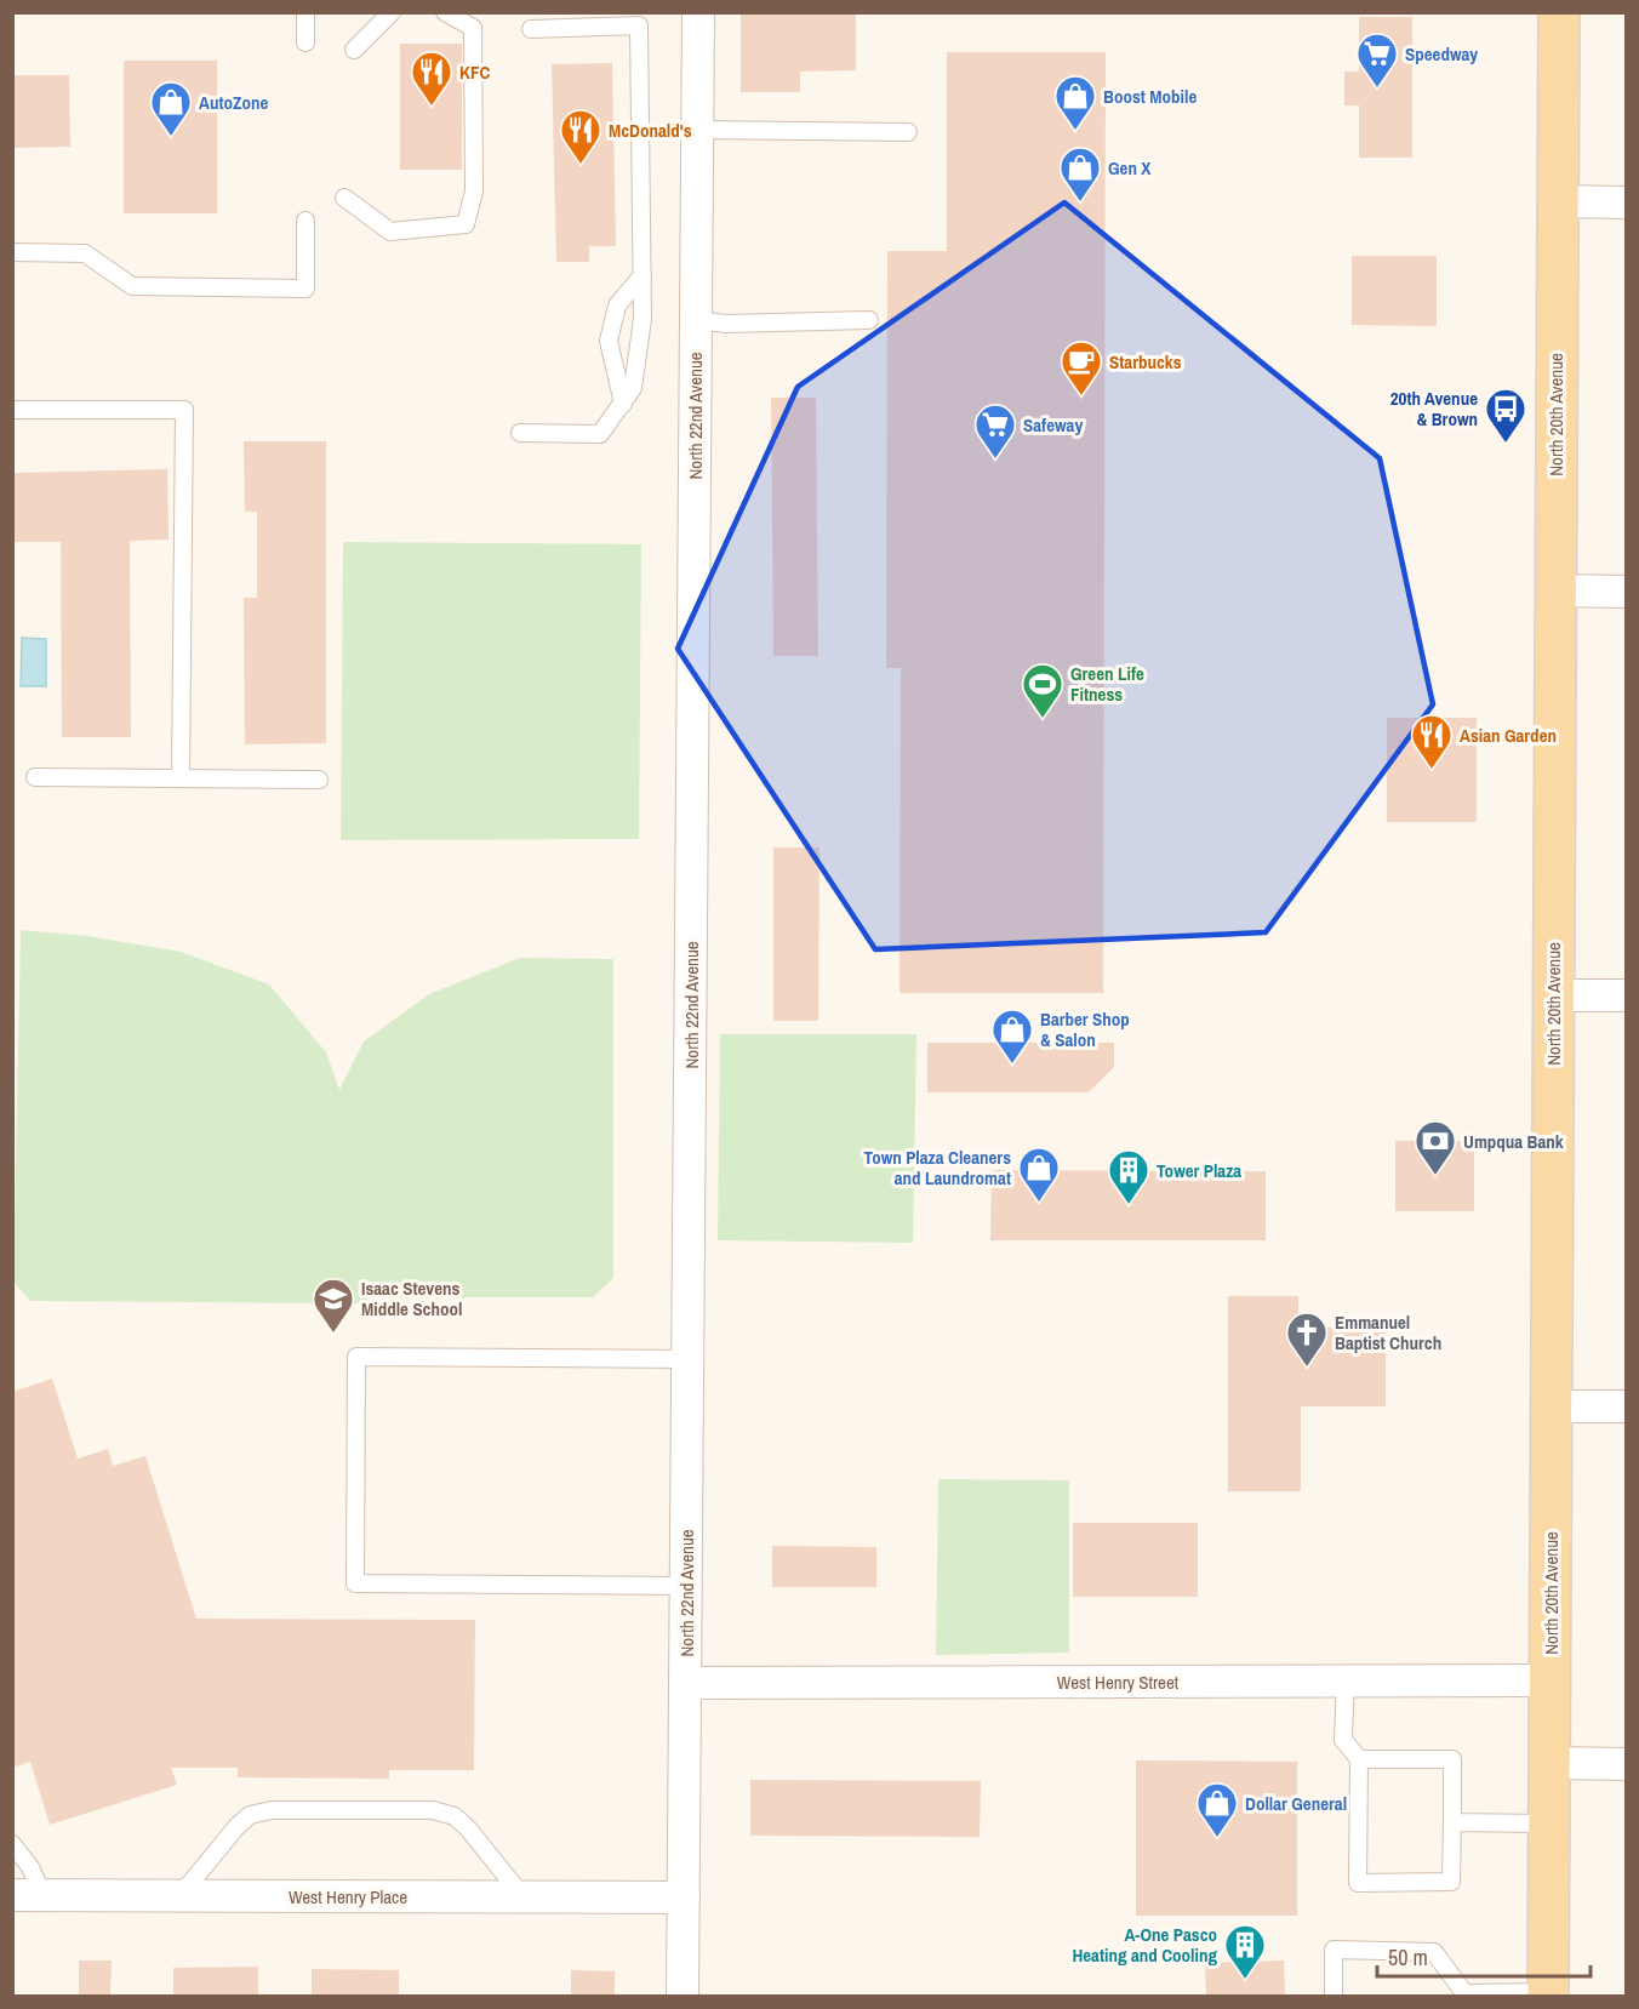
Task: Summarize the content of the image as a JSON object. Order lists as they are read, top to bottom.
{
  "streets": {
    "main road": ["North 20th Avenue"],
    "street": ["North 22nd Avenue", "West Henry Street", "West Henry Place"]
  },
  "crossings": [
    ["North 20th Avenue", "West Henry Street"],
    ["North 22nd Avenue", "West Henry Street"],
    ["North 22nd Avenue", "West Henry Place"]
  ],
  "places": {
    "supermarket": ["Speedway", "Safeway"],
    "restaurant": ["KFC", "McDonald's", "Asian Garden"],
    "shop": [
      "Boost Mobile",
      "AutoZone",
      "Gen X",
      "Barber Shop & Salon",
      "Town Plaza Cleaners and Laundromat",
      "Dollar General"
    ],
    "cafe": ["Starbucks"],
    "bus stop": ["20th Avenue & Brown"],
    "sports": ["Green Life Fitness"],
    "bank": ["Umpqua Bank"],
    "building": ["Tower Plaza", "A-One Pasco Heating and Cooling"],
    "school or university": ["Isaac Stevens Middle School"],
    "church": ["Emmanuel Baptist Church"]
  },
  "scale_bar": "50 m"
}
